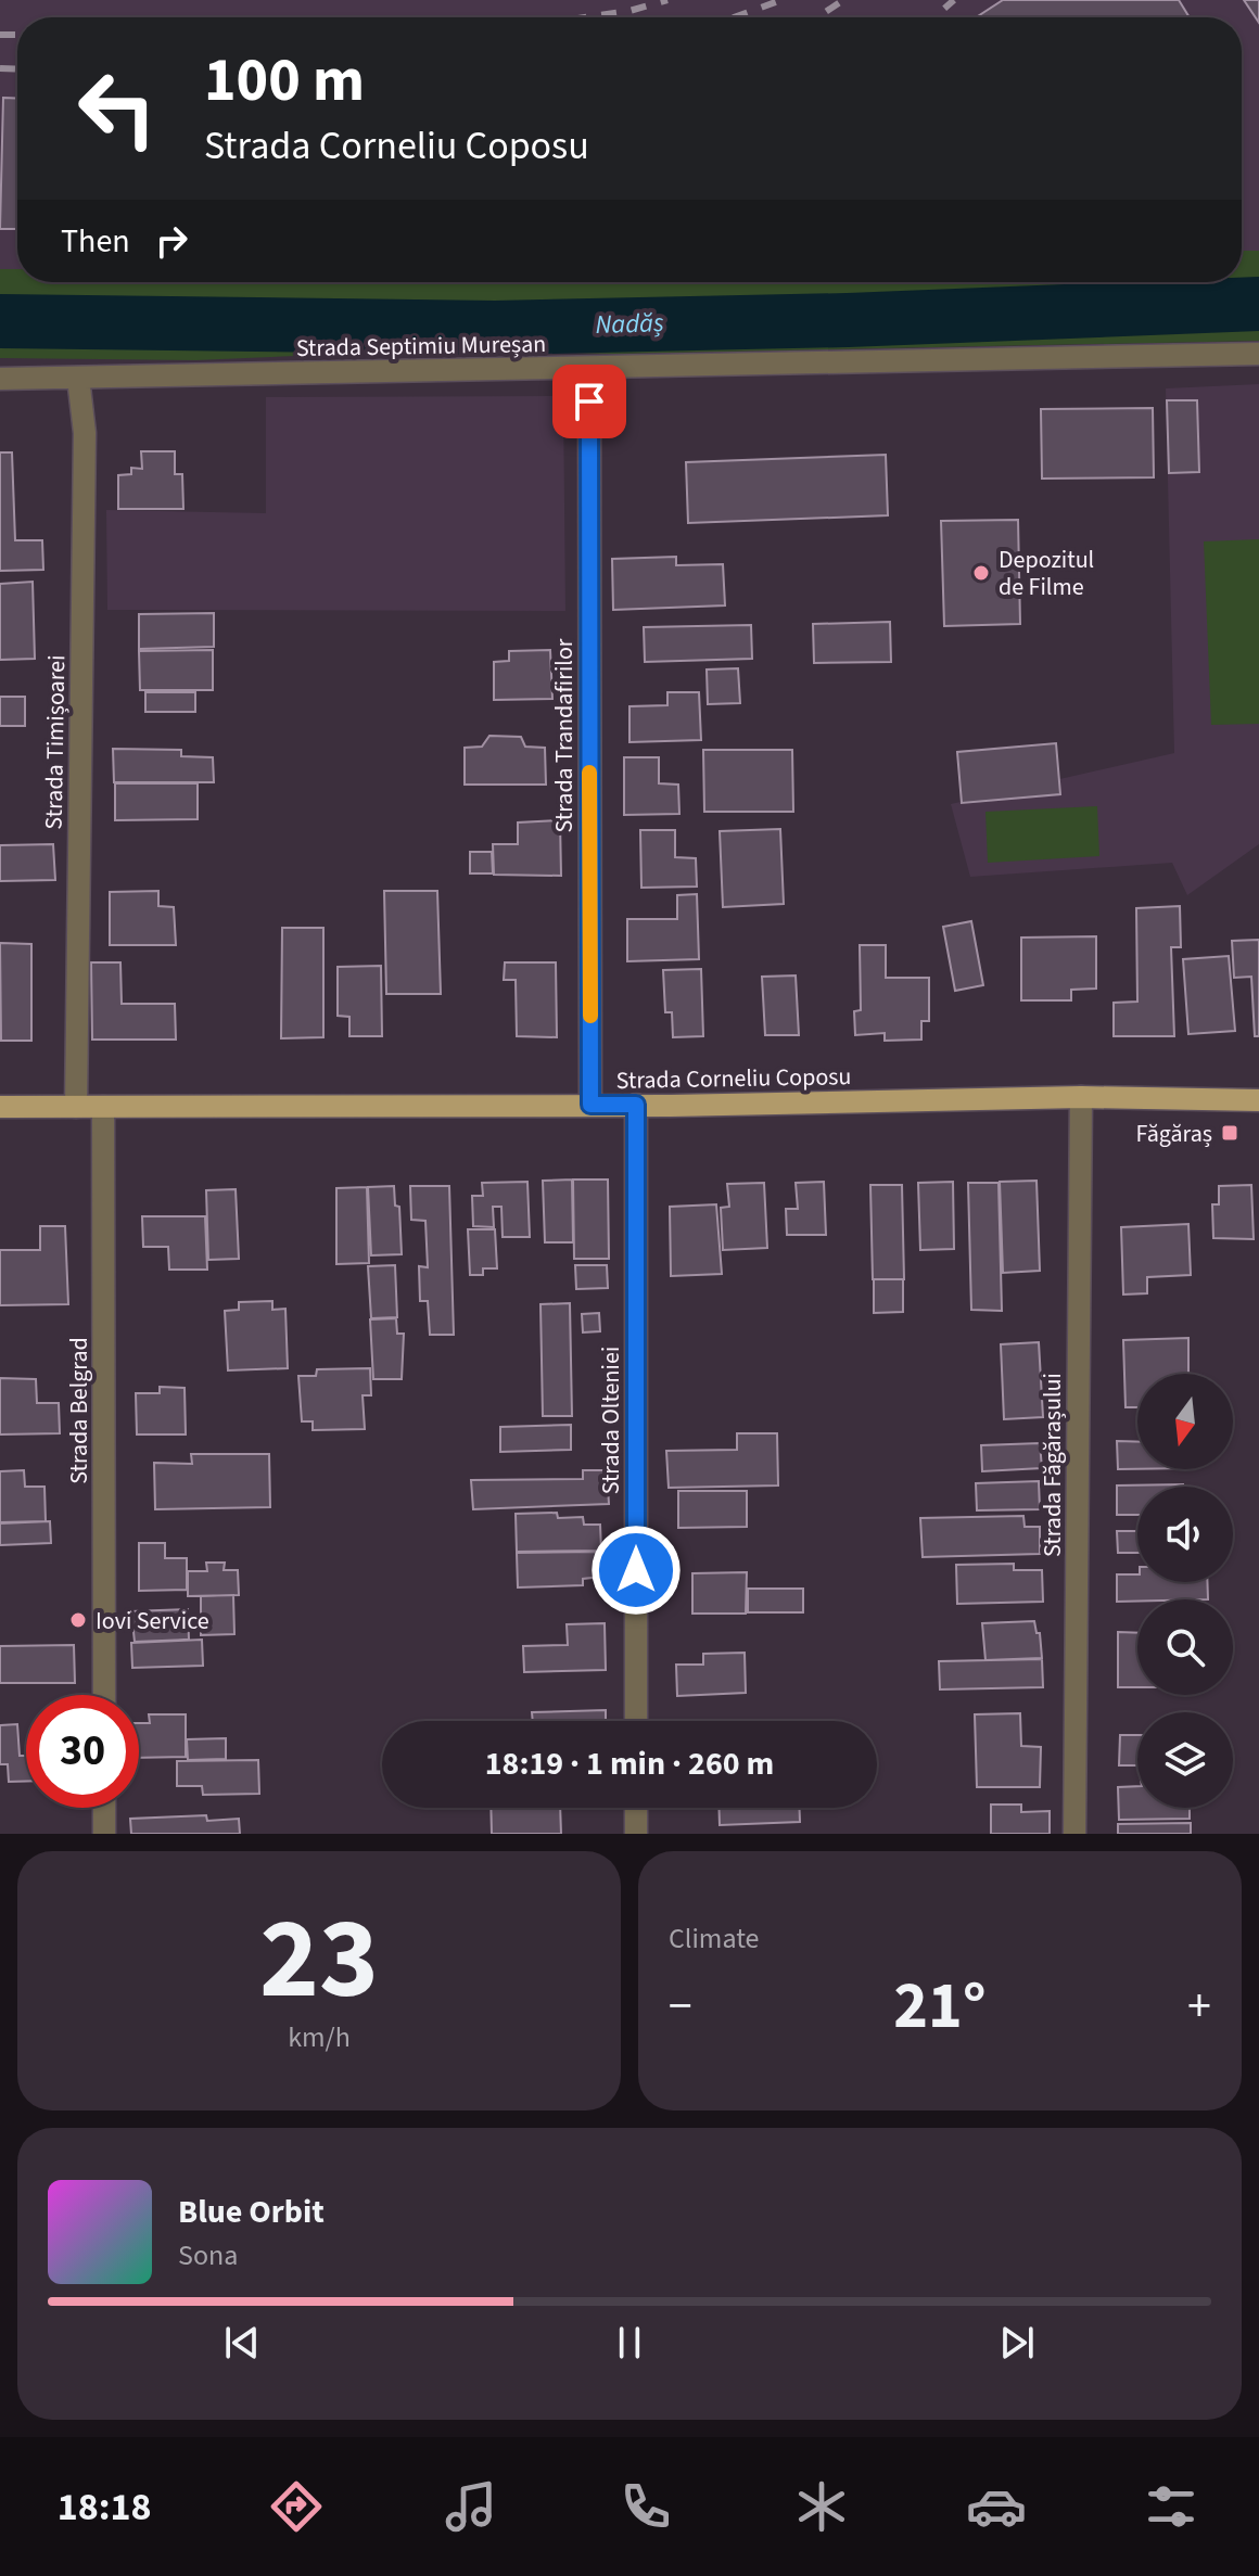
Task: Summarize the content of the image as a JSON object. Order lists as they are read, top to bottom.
{
  "streets": {
    "main road": ["Strada Corneliu Coposu"],
    "street": [
      "Strada Septimiu Mureșan",
      "Strada Trandafirilor",
      "Strada Timișoarei",
      "Strada Belgrad",
      "Strada Olteniei",
      "Strada Făgărașului"
    ]
  },
  "crossings": [
    ["Strada Septimiu Mureșan", "Strada Trandafirilor"],
    ["Strada Septimiu Mureșan", "Strada Timișoarei"],
    ["Strada Trandafirilor", "Strada Corneliu Coposu"],
    ["Strada Timișoarei", "Strada Corneliu Coposu"],
    ["Strada Corneliu Coposu", "Strada Belgrad"],
    ["Strada Corneliu Coposu", "Strada Olteniei"],
    ["Strada Corneliu Coposu", "Strada Făgărașului"]
  ],
  "water": ["Nadăș"],
  "places": {
    "other": ["Depozitul de Filme", "Iovi Service"],
    "transit": ["Făgăraș"]
  },
  "north": "bottom",
  "page": {
    "turn": ["100 m", "Strada Corneliu Coposu"],
    "then": "Then",
    "limit": "30",
    "trip": "18:19 · 1 min · 260 m",
    "tile": [
      ["23", "km/h"],
      "Climate"
    ],
    "heat": ["−", "21°", "+"],
    "song": ["Blue Orbit", "Sona"],
    "tabs": "18:18"
  }
}
